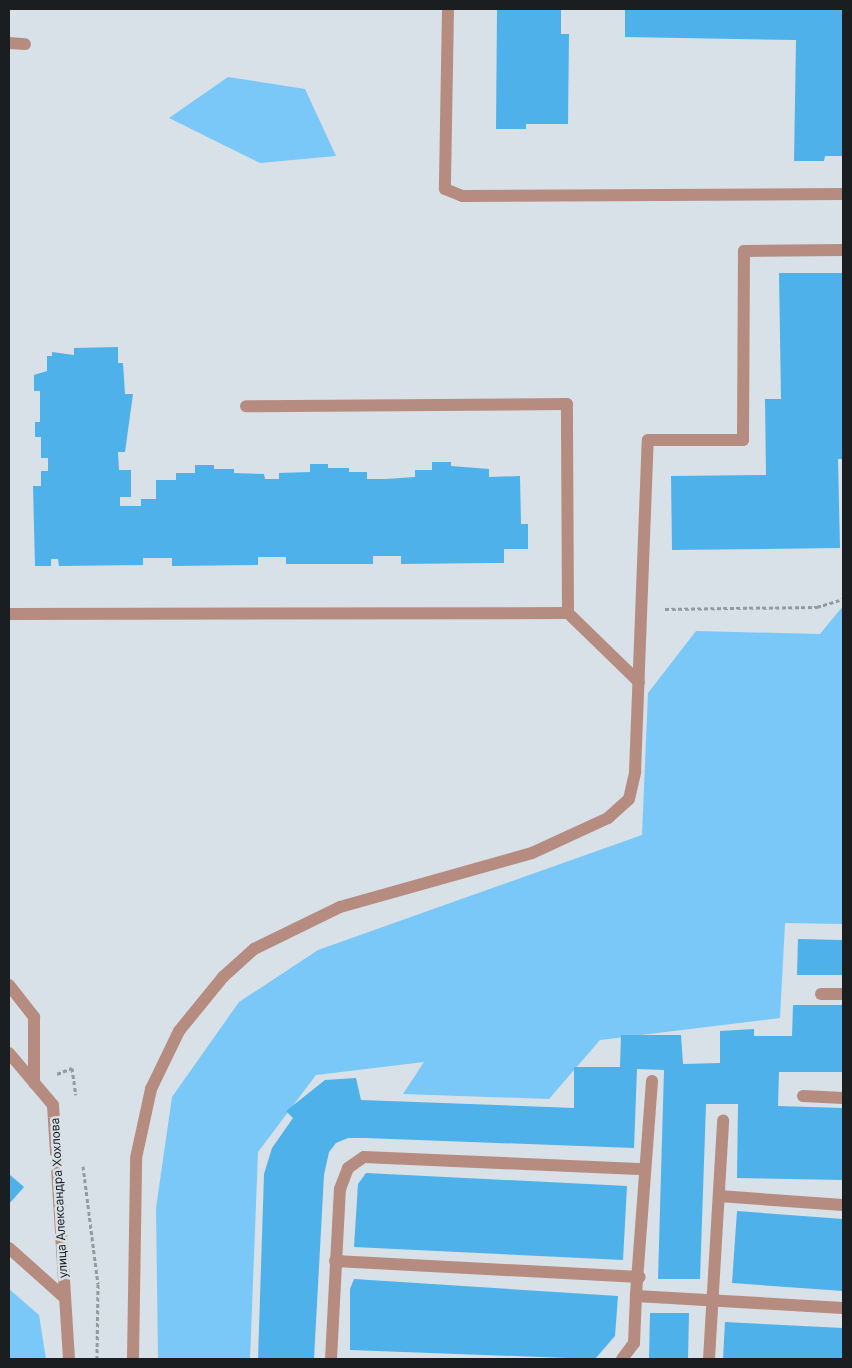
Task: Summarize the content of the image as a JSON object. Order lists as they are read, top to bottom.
{
  "streets": {
    "street": ["улица Александра Хохлова"]
  }
}
